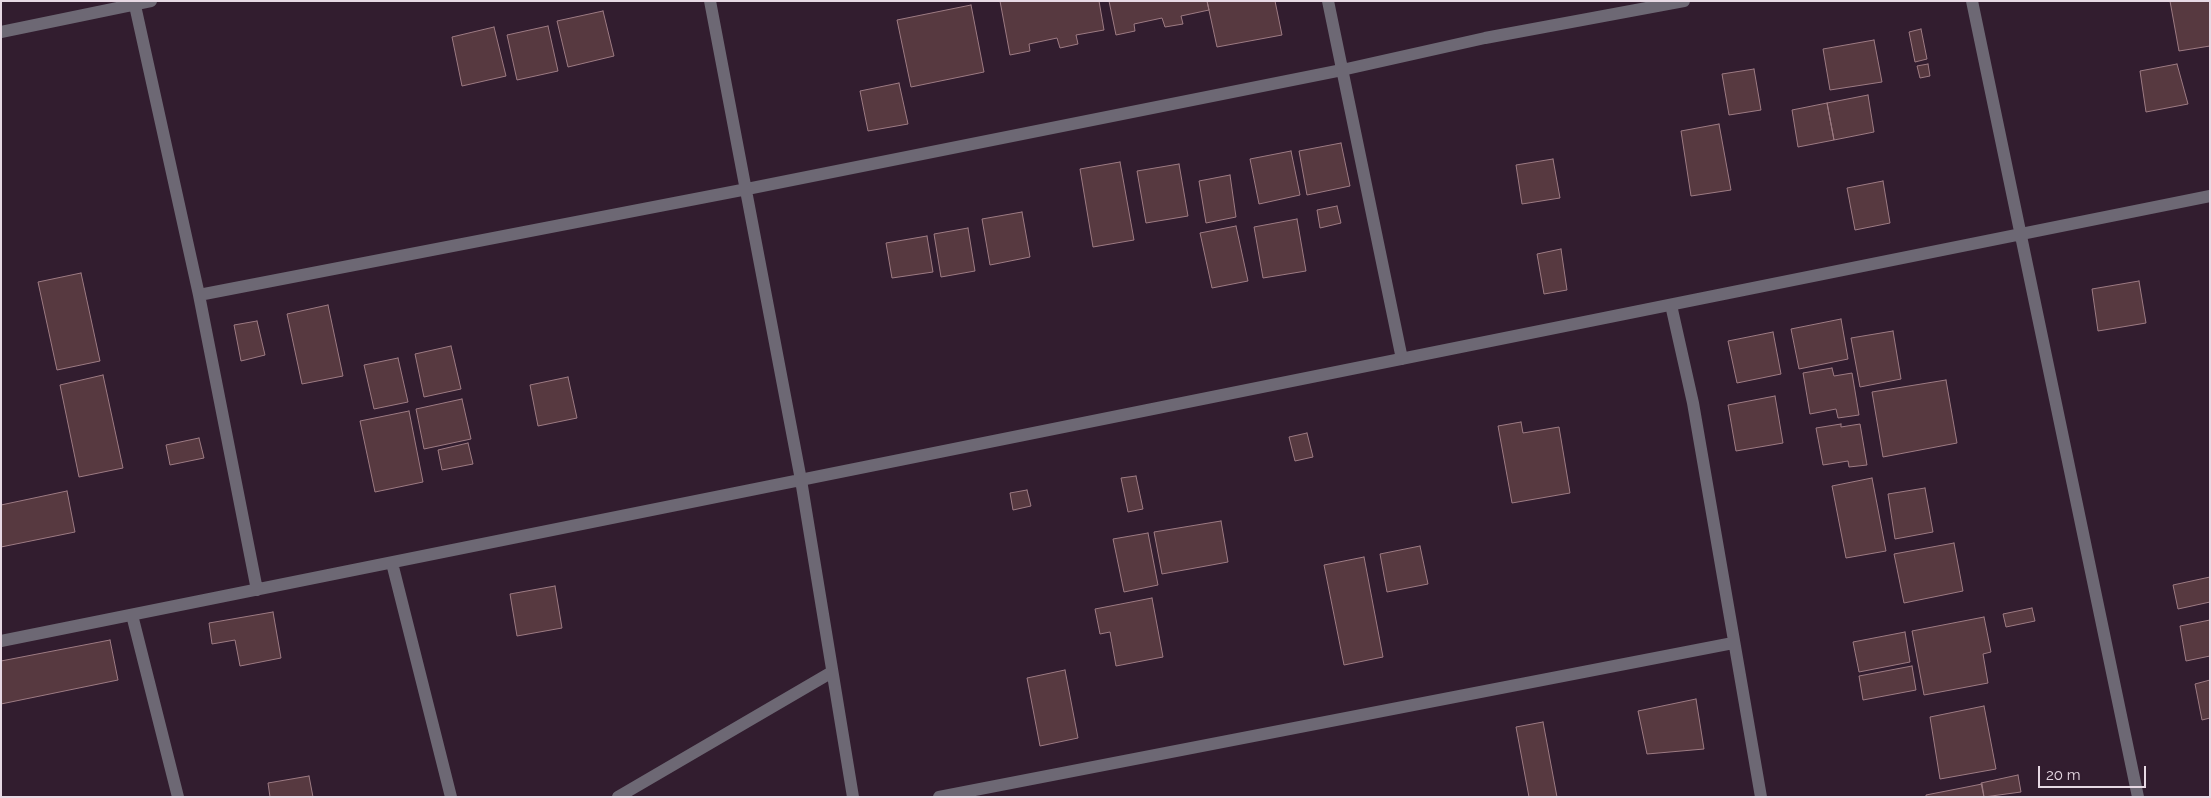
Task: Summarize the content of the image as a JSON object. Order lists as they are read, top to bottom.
{
  "scale_bar": "20 m"
}
